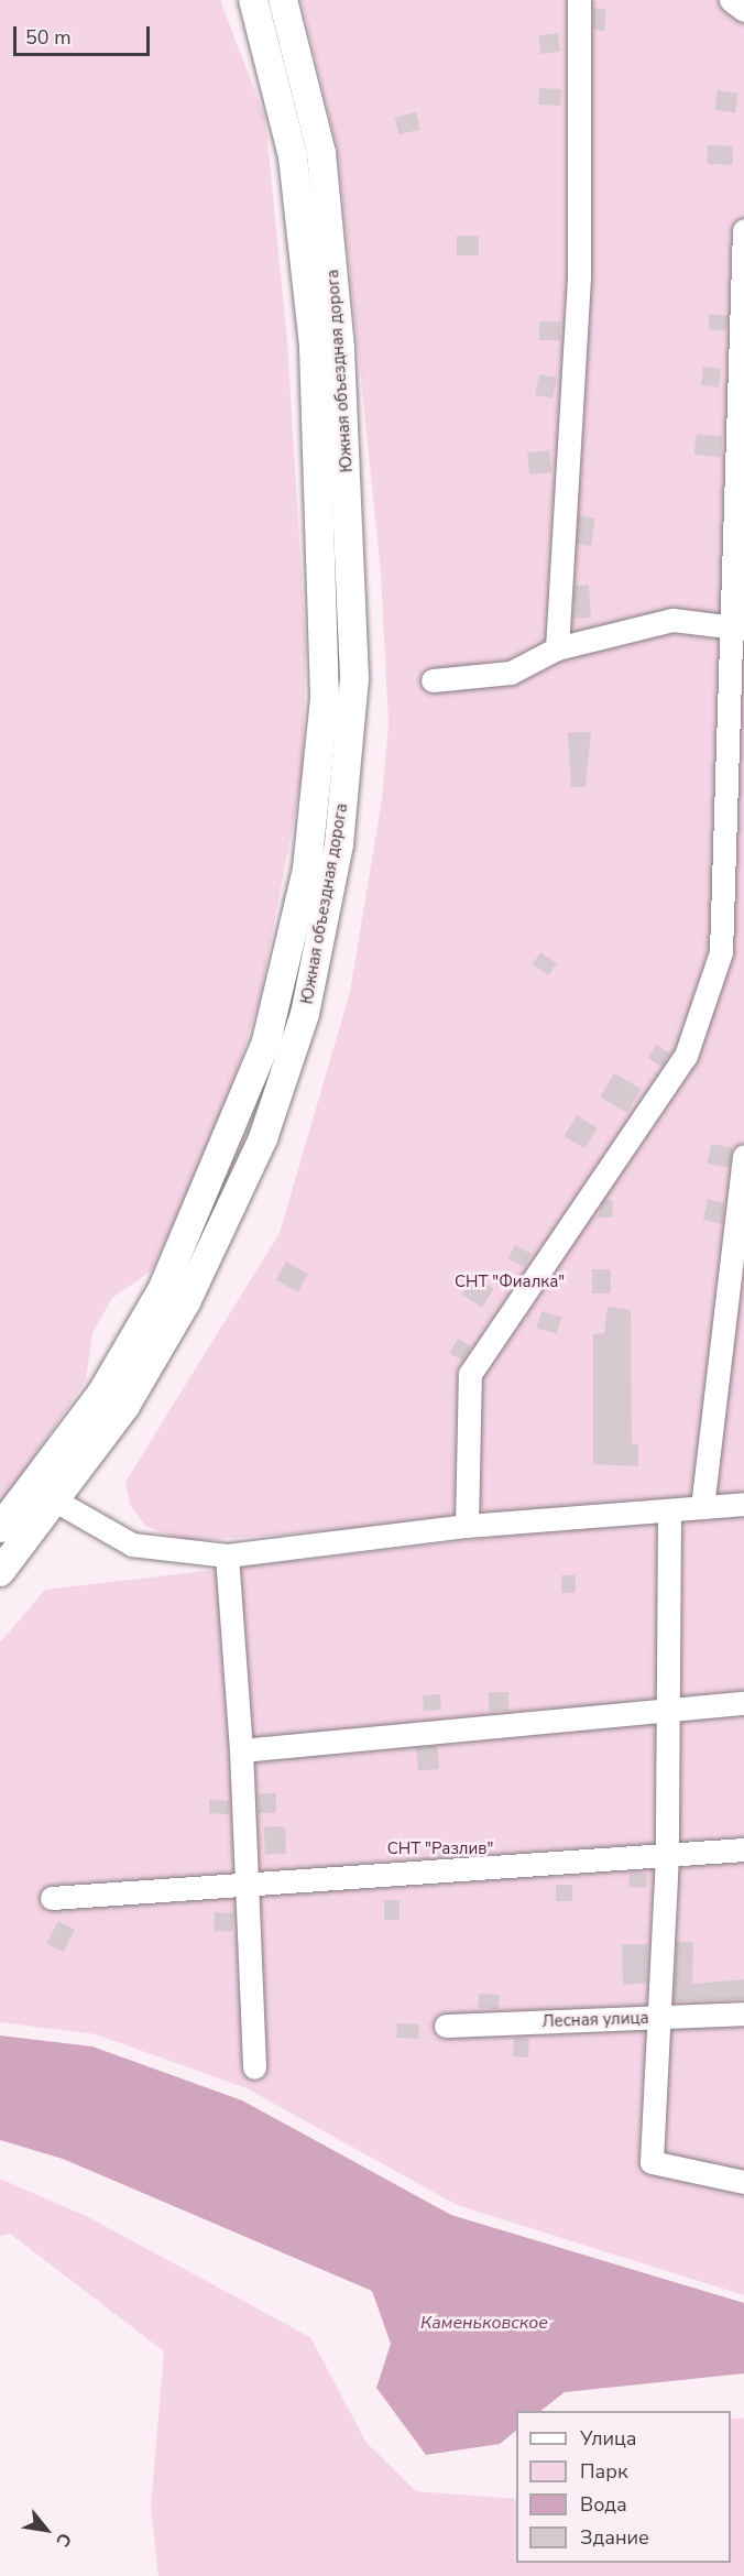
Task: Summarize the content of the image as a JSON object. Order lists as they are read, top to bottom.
{
  "streets": {
    "main road": ["Южная объездная дорога"],
    "street": ["Лесная улица"]
  },
  "water": ["Каменьковское"],
  "parks": ["СНТ \"Фиалка\"", "СНТ \"Разлив\""],
  "legend": [
    "Улица",
    "Парк",
    "Вода",
    "Здание"
  ],
  "scale_bar": "50 m",
  "north": "bottom right"
}
